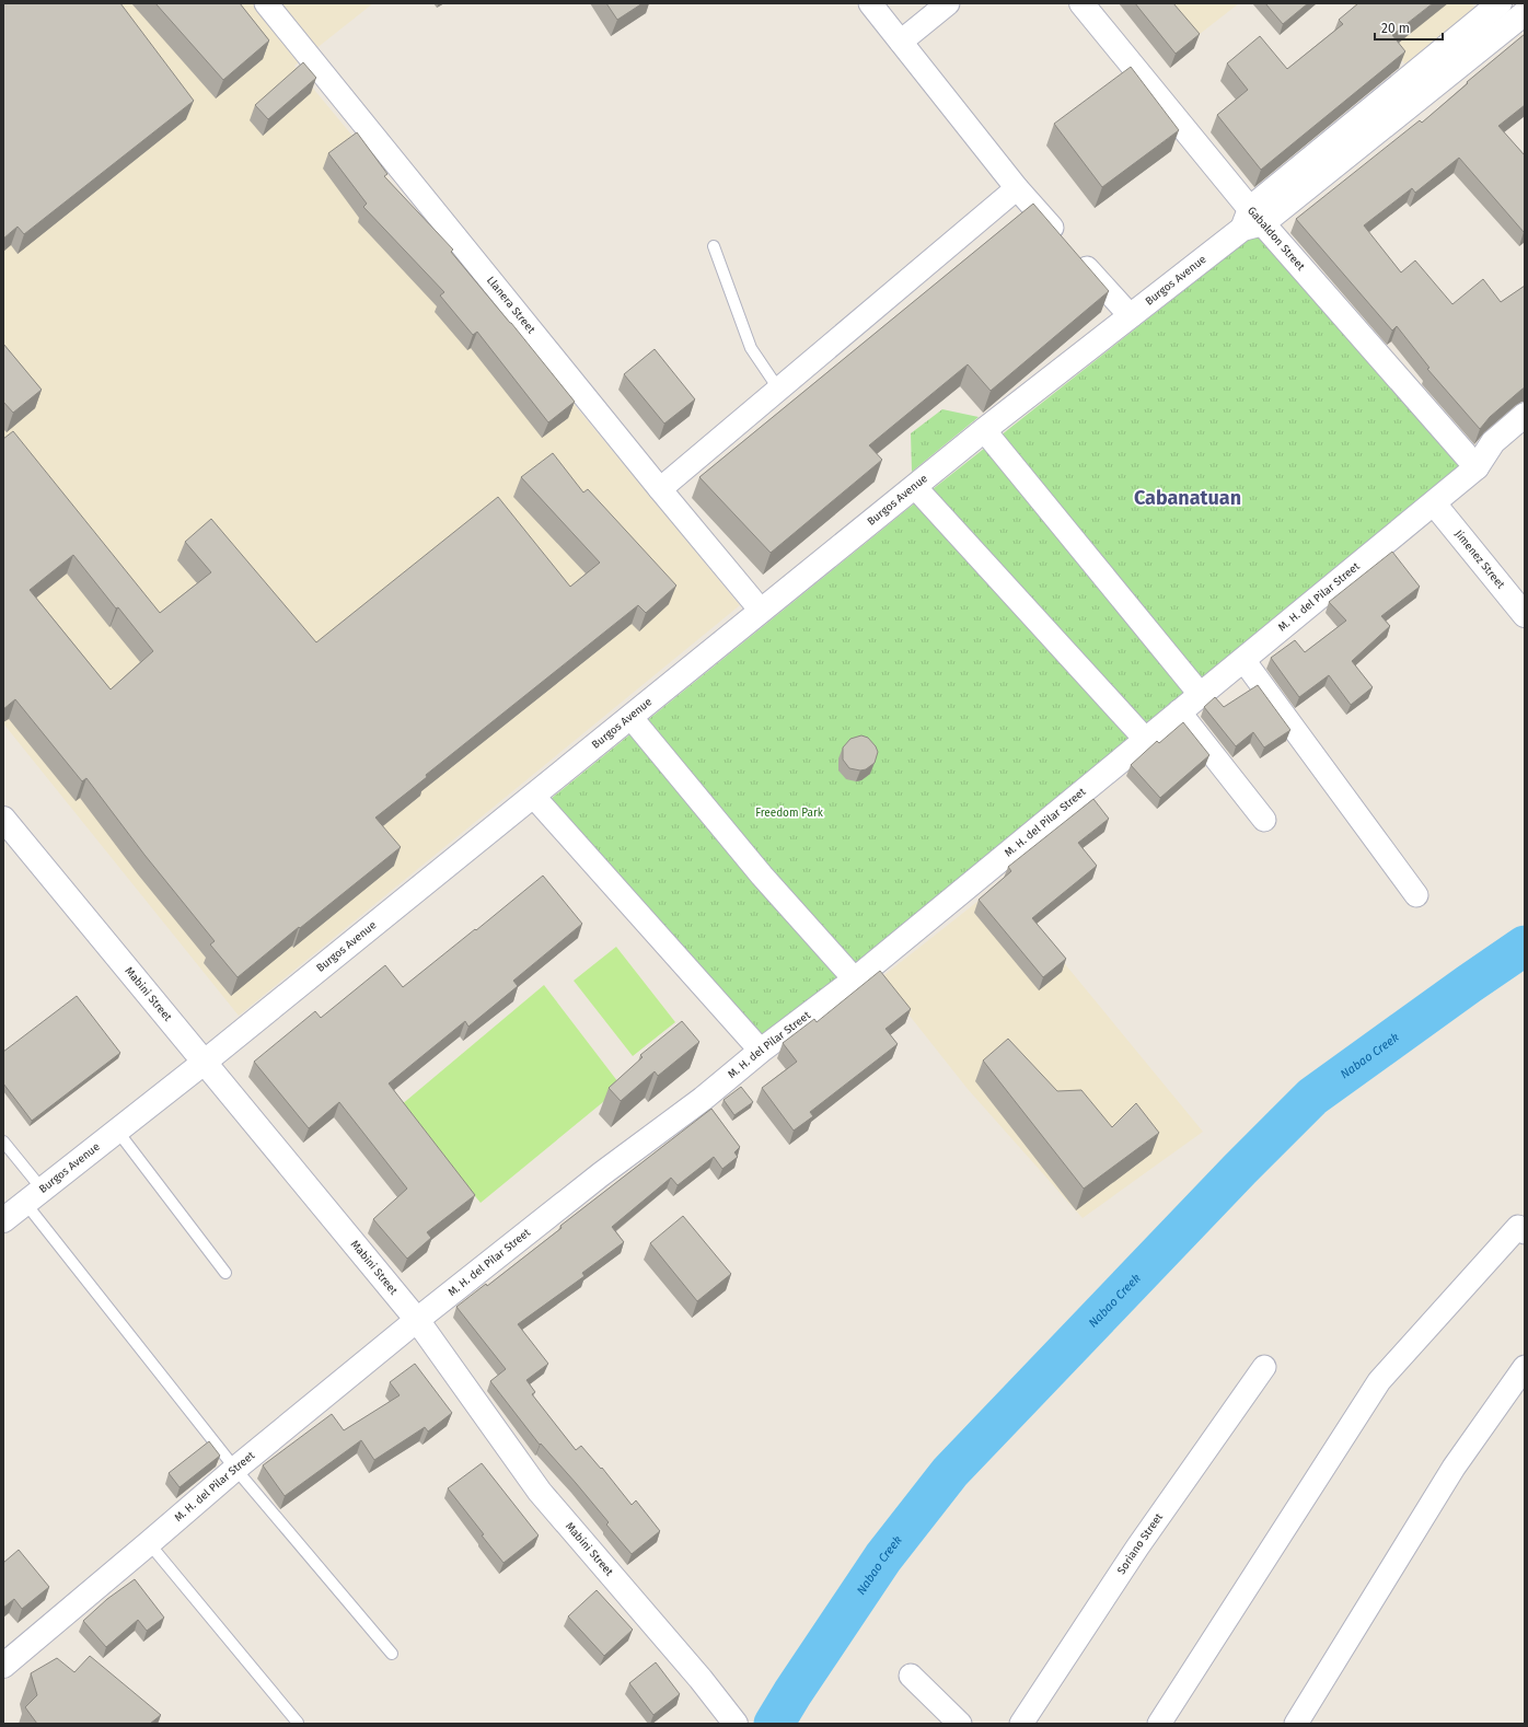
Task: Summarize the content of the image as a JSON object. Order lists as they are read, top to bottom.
{
  "streets": {
    "main road": [
      "Gabaldon Street",
      "Burgos Avenue",
      "Jimenez Street",
      "M. H. del Pilar Street",
      "Mabini Street"
    ],
    "street": ["Llanera Street", "Soriano Street"]
  },
  "crossings": [
    ["Gabaldon Street", "Burgos Avenue"],
    ["Gabaldon Street", "M. H. del Pilar Street"],
    ["Burgos Avenue", "Mabini Street"],
    ["Jimenez Street", "M. H. del Pilar Street"],
    ["M. H. del Pilar Street", "Mabini Street"]
  ],
  "districts": ["Cabanatuan"],
  "water": ["Nabao Creek"],
  "parks": ["Freedom Park"],
  "scale_bar": "20 m"
}
